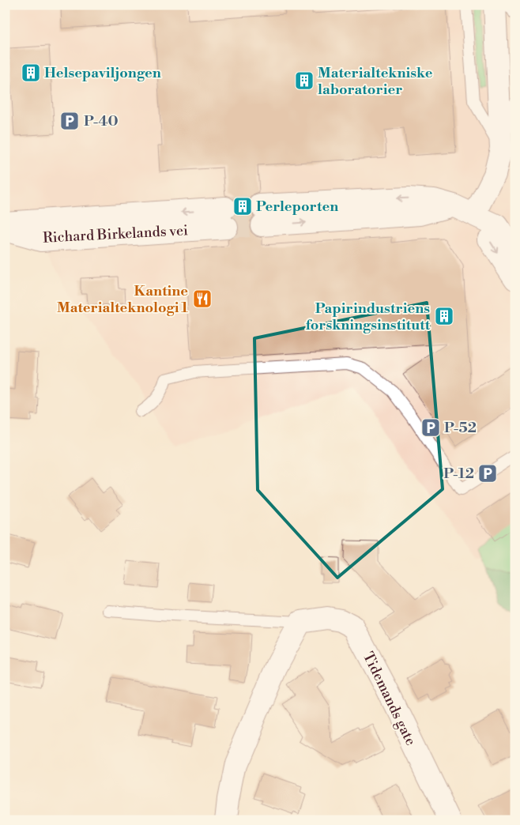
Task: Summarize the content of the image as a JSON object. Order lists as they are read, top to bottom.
{
  "streets": {
    "street": ["Richard Birkelands vei", "Tidemands gate"]
  },
  "places": {
    "building": [
      "Helsepaviljongen",
      "Materialtekniske laboratorier",
      "Perleporten",
      "Papirindustriens forskningsinstitutt"
    ],
    "parking": ["P-40", "P-52", "P-12"],
    "restaurant": ["Kantine Materialteknologi 1"]
  }
}
